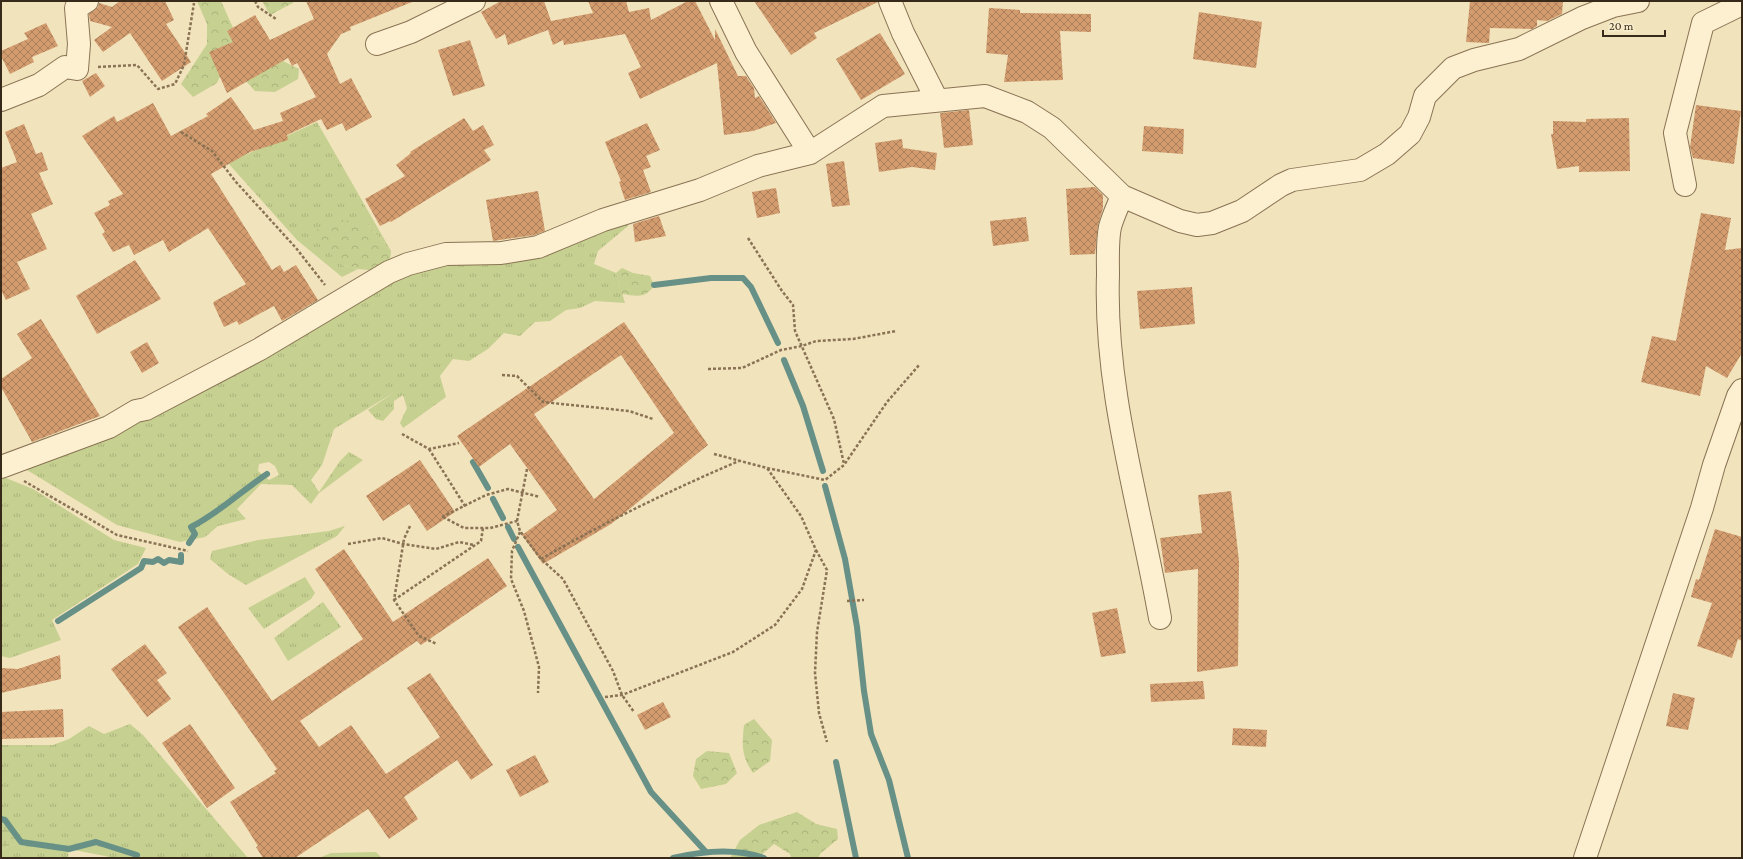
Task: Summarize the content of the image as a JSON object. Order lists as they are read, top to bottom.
{
  "scale_bar": "20 m"
}
